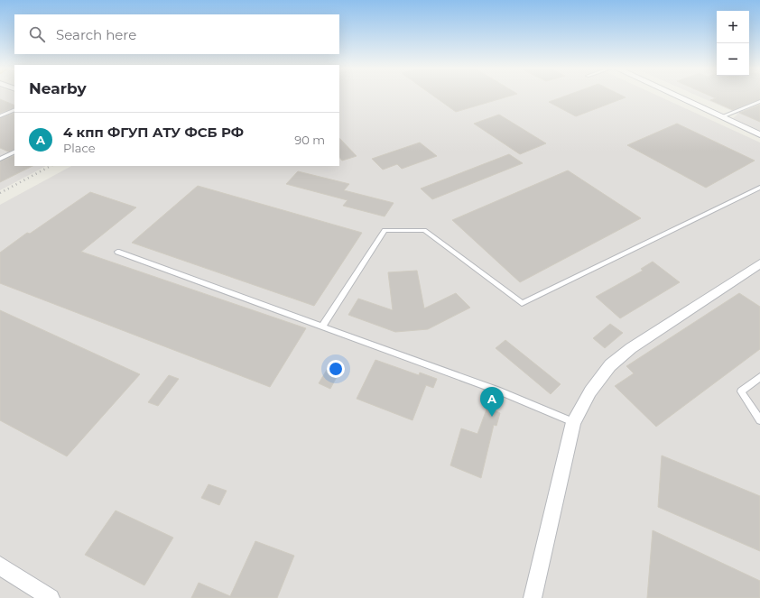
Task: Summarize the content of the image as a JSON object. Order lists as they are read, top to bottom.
{
  "page": {
    "map_buttons": ["+", "−"],
    "search": "Search here",
    "heading": "Nearby",
    "list": [
      {
        "mark": "A",
        "name": "4 кпп ФГУП АТУ ФСБ РФ",
        "note": "Place",
        "value": "90 m"
      }
    ],
    "pins": "A"
  }
}
